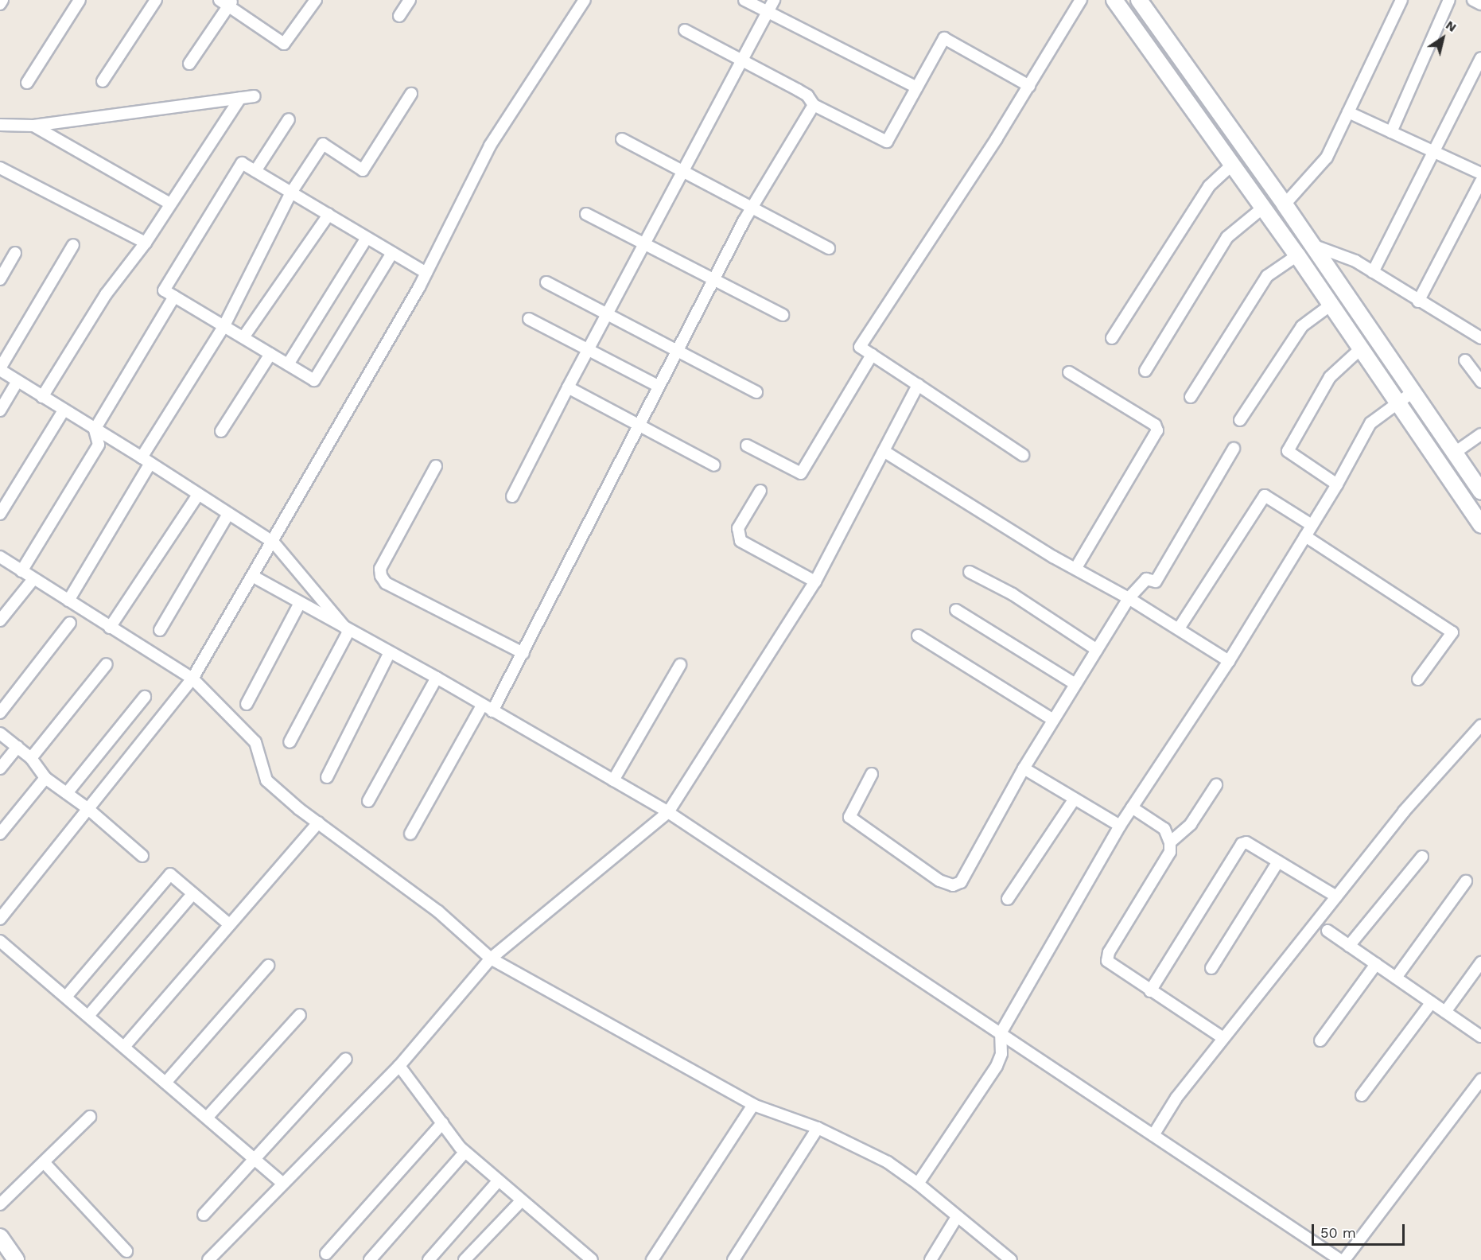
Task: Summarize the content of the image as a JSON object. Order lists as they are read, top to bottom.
{
  "scale_bar": "50 m",
  "north": "top right"
}
